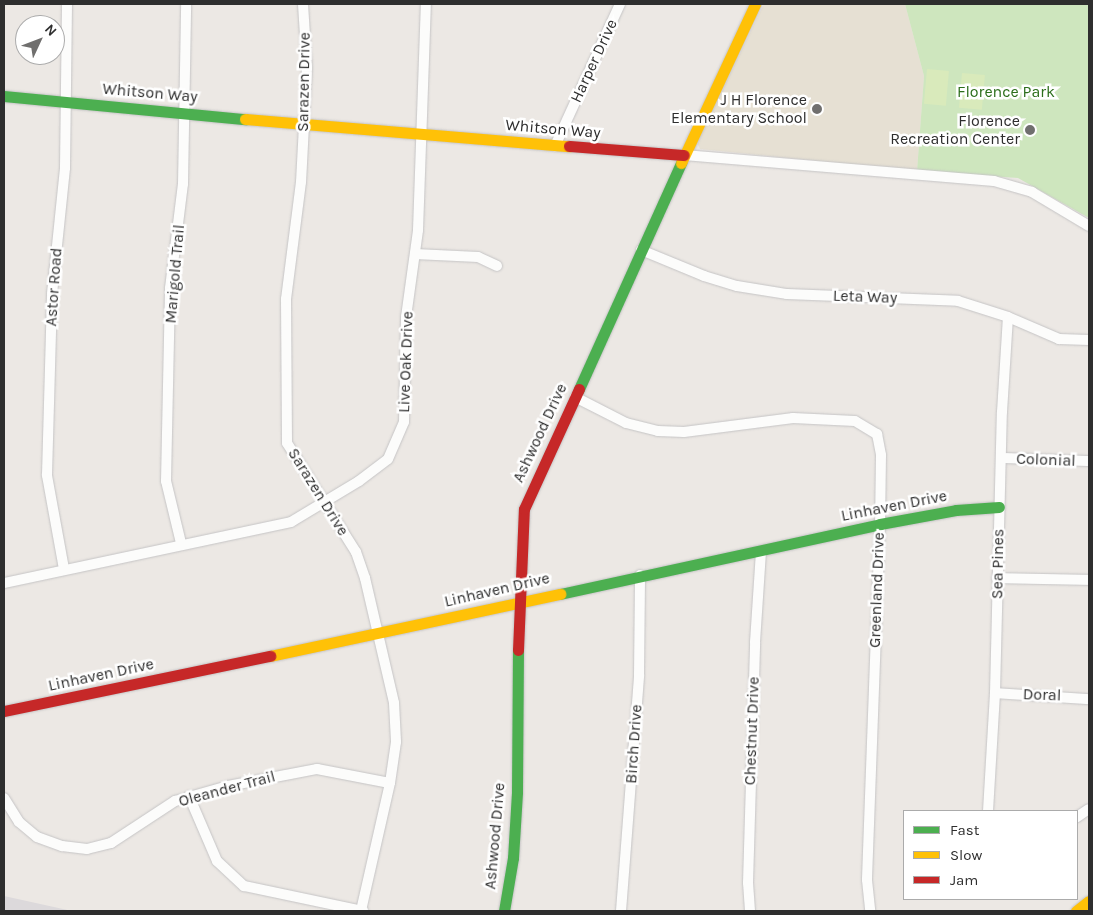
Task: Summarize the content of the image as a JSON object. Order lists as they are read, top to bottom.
{
  "streets": {
    "street": [
      "Harper Drive",
      "Sarazen Drive",
      "Whitson Way",
      "Marigold Trail",
      "Astor Road",
      "Leta Way",
      "Live Oak Drive",
      "Ashwood Drive",
      "Colonial",
      "Linhaven Drive",
      "Sea Pines",
      "Greenland Drive",
      "Doral",
      "Chestnut Drive",
      "Birch Drive",
      "Oleander Trail"
    ]
  },
  "crossings": [
    ["Harper Drive", "Whitson Way"],
    ["Sarazen Drive", "Whitson Way"],
    ["Sarazen Drive", "Live Oak Drive"],
    ["Sarazen Drive", "Linhaven Drive"],
    ["Sarazen Drive", "Oleander Trail"],
    ["Whitson Way", "Marigold Trail"],
    ["Whitson Way", "Astor Road"],
    ["Whitson Way", "Live Oak Drive"],
    ["Whitson Way", "Ashwood Drive"],
    ["Marigold Trail", "Live Oak Drive"],
    ["Astor Road", "Live Oak Drive"],
    ["Leta Way", "Ashwood Drive"],
    ["Leta Way", "Sea Pines"],
    ["Ashwood Drive", "Linhaven Drive"],
    ["Ashwood Drive", "Greenland Drive"],
    ["Colonial", "Sea Pines"],
    ["Linhaven Drive", "Sea Pines"],
    ["Linhaven Drive", "Greenland Drive"],
    ["Linhaven Drive", "Chestnut Drive"],
    ["Linhaven Drive", "Birch Drive"],
    ["Sea Pines", "Doral"]
  ],
  "parks": ["Florence Park"],
  "places": ["J H Florence Elementary School", "Florence Recreation Center"],
  "legend": ["Fast", "Slow", "Jam"],
  "north": "top right"
}
